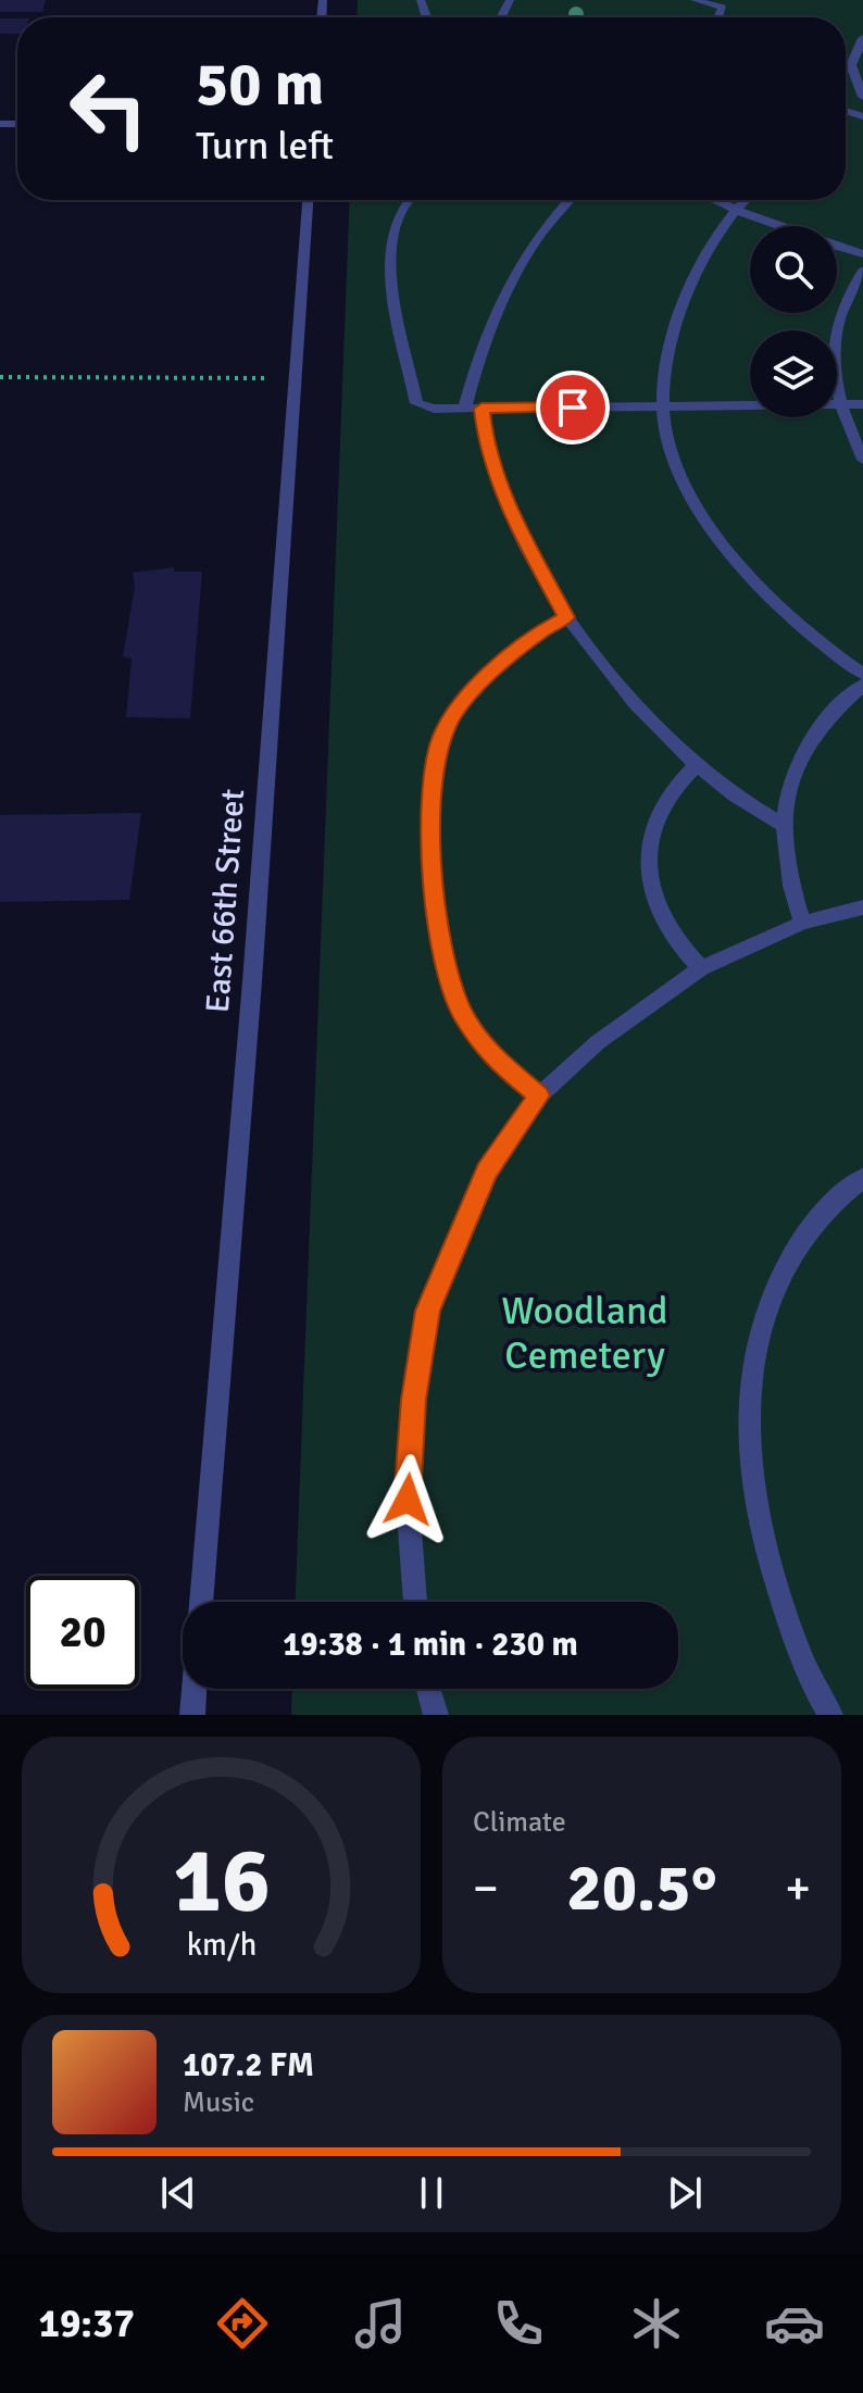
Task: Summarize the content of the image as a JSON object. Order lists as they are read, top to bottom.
{
  "streets": {
    "street": ["East 66th Street"]
  },
  "parks": ["Woodland Cemetery"],
  "page": {
    "turn": ["50 m", "Turn left"],
    "limit": "20",
    "trip": "19:38 · 1 min · 230 m",
    "tile": "Climate",
    "heat": ["−", "20.5°", "+"],
    "song": ["107.2 FM", "Music"],
    "tabs": "19:37",
    "gauge": ["16", "km/h"]
  }
}
